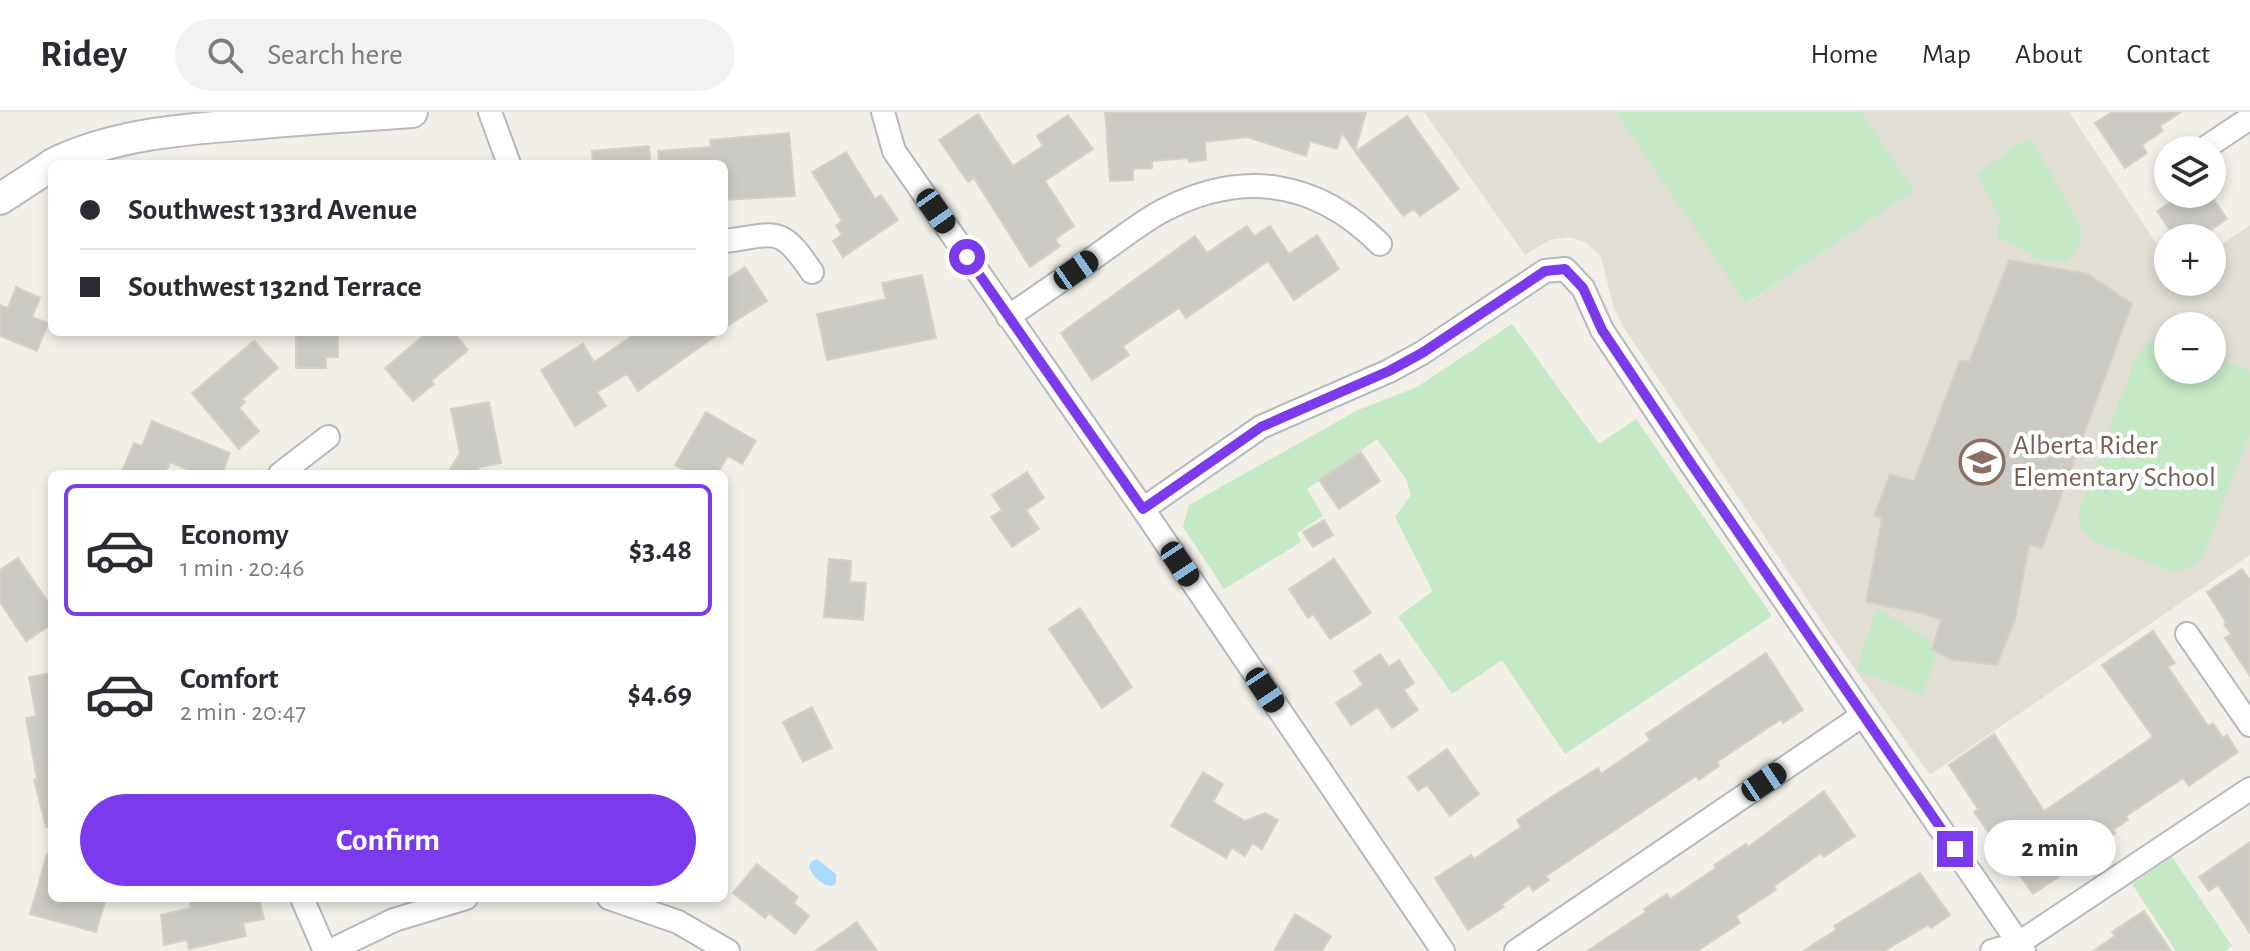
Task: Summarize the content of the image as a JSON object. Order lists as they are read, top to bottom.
{
  "places": {
    "school or university": ["Alberta Rider Elementary School"]
  },
  "page": {
    "header": "Ridey",
    "search": "Search here",
    "nav": [
      "Home",
      "Map",
      "About",
      "Contact"
    ],
    "map_buttons": ["+", "−"],
    "banner": ["Southwest 133rd Avenue", "Southwest 132nd Terrace"],
    "list": [
      {
        "name": "Economy",
        "note": "1 min · 20:46",
        "value": "$3.48"
      },
      {
        "name": "Comfort",
        "note": "2 min · 20:47",
        "value": "$4.69"
      }
    ],
    "buttons": "Confirm",
    "bubble": "2 min"
  }
}
